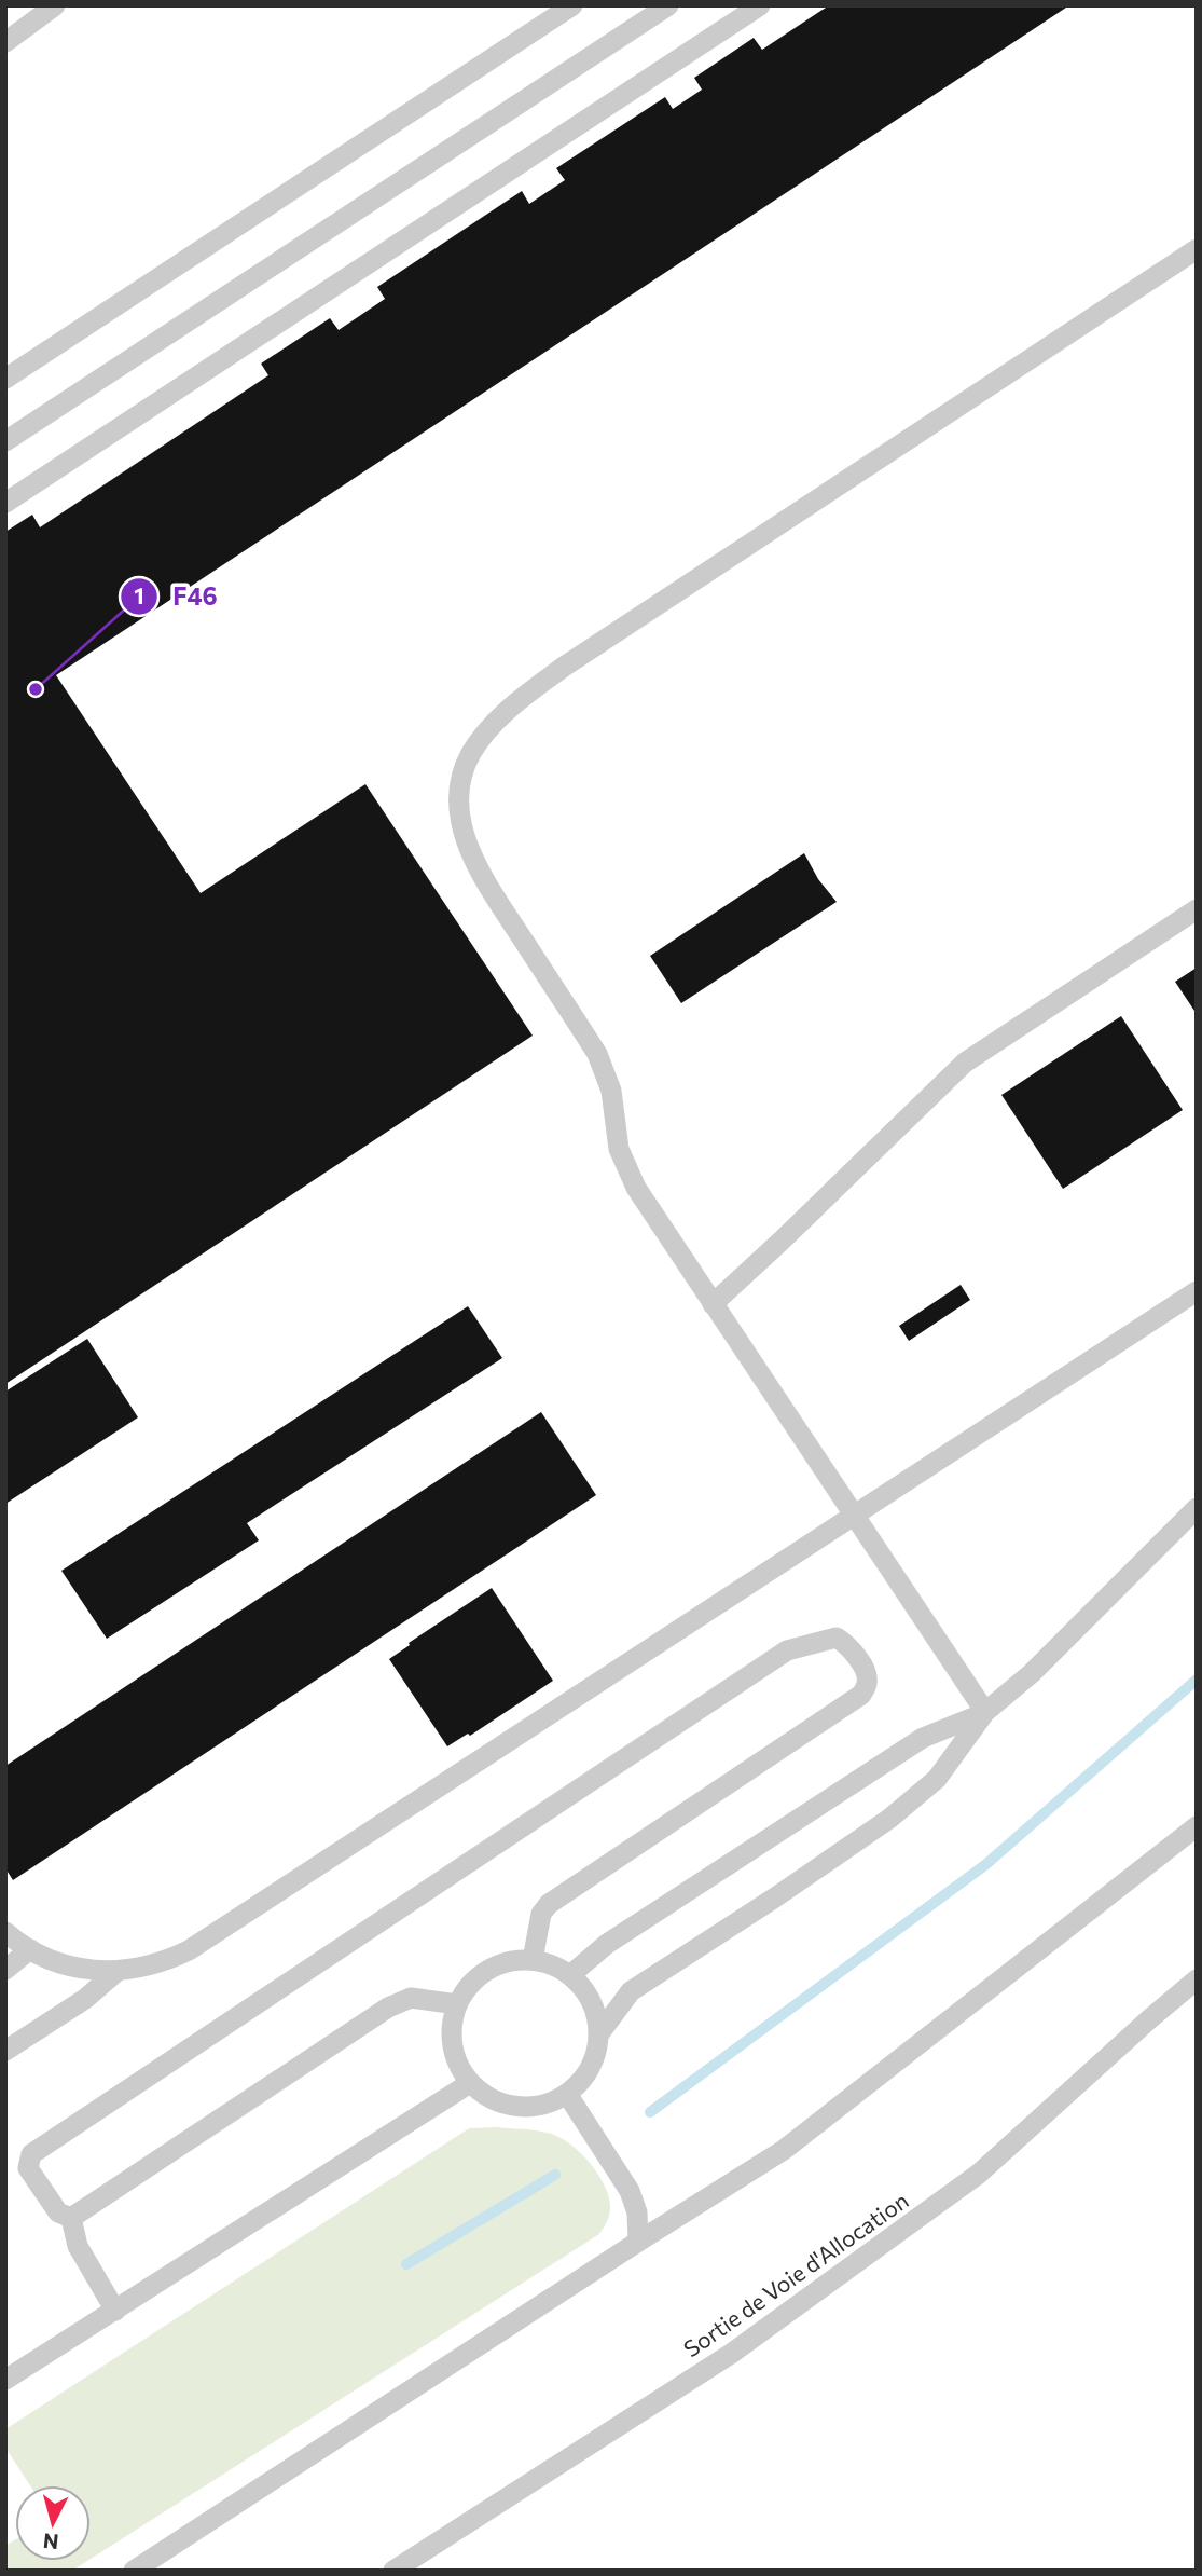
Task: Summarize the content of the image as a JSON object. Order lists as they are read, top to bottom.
{
  "streets": {
    "lane": ["Sortie de Voie d'Allocation"]
  },
  "places": ["F46"],
  "north": "bottom"
}
